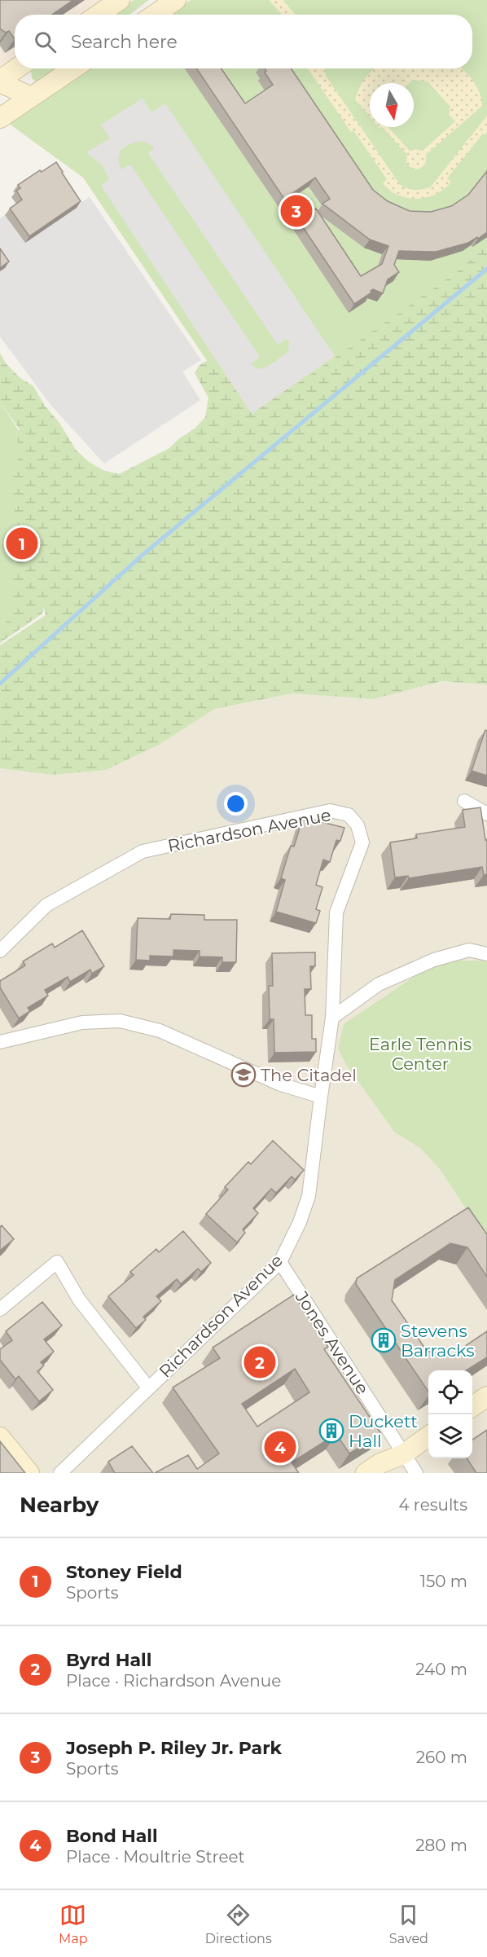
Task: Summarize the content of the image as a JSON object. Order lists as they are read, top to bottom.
{
  "streets": {
    "street": ["Richardson Avenue", "Jones Avenue"]
  },
  "crossings": [
    ["Richardson Avenue", "Jones Avenue"]
  ],
  "parks": ["Earle Tennis Center"],
  "places": {
    "school or university": ["The Citadel"],
    "building": ["Stevens Barracks", "Duckett Hall"]
  },
  "north": "bottom",
  "page": {
    "search": "Search here",
    "pins": [
      "3",
      "1",
      "2",
      "4"
    ],
    "heading": ["Nearby", "4 results"],
    "list": [
      {
        "mark": "1",
        "name": "Stoney Field",
        "note": "Sports",
        "value": "150 m"
      },
      {
        "mark": "2",
        "name": "Byrd Hall",
        "note": "Place · Richardson Avenue",
        "value": "240 m"
      },
      {
        "mark": "3",
        "name": "Joseph P. Riley Jr. Park",
        "note": "Sports",
        "value": "260 m"
      },
      {
        "mark": "4",
        "name": "Bond Hall",
        "note": "Place · Moultrie Street",
        "value": "280 m"
      }
    ],
    "nav": ["Map", "Directions", "Saved"]
  }
}
